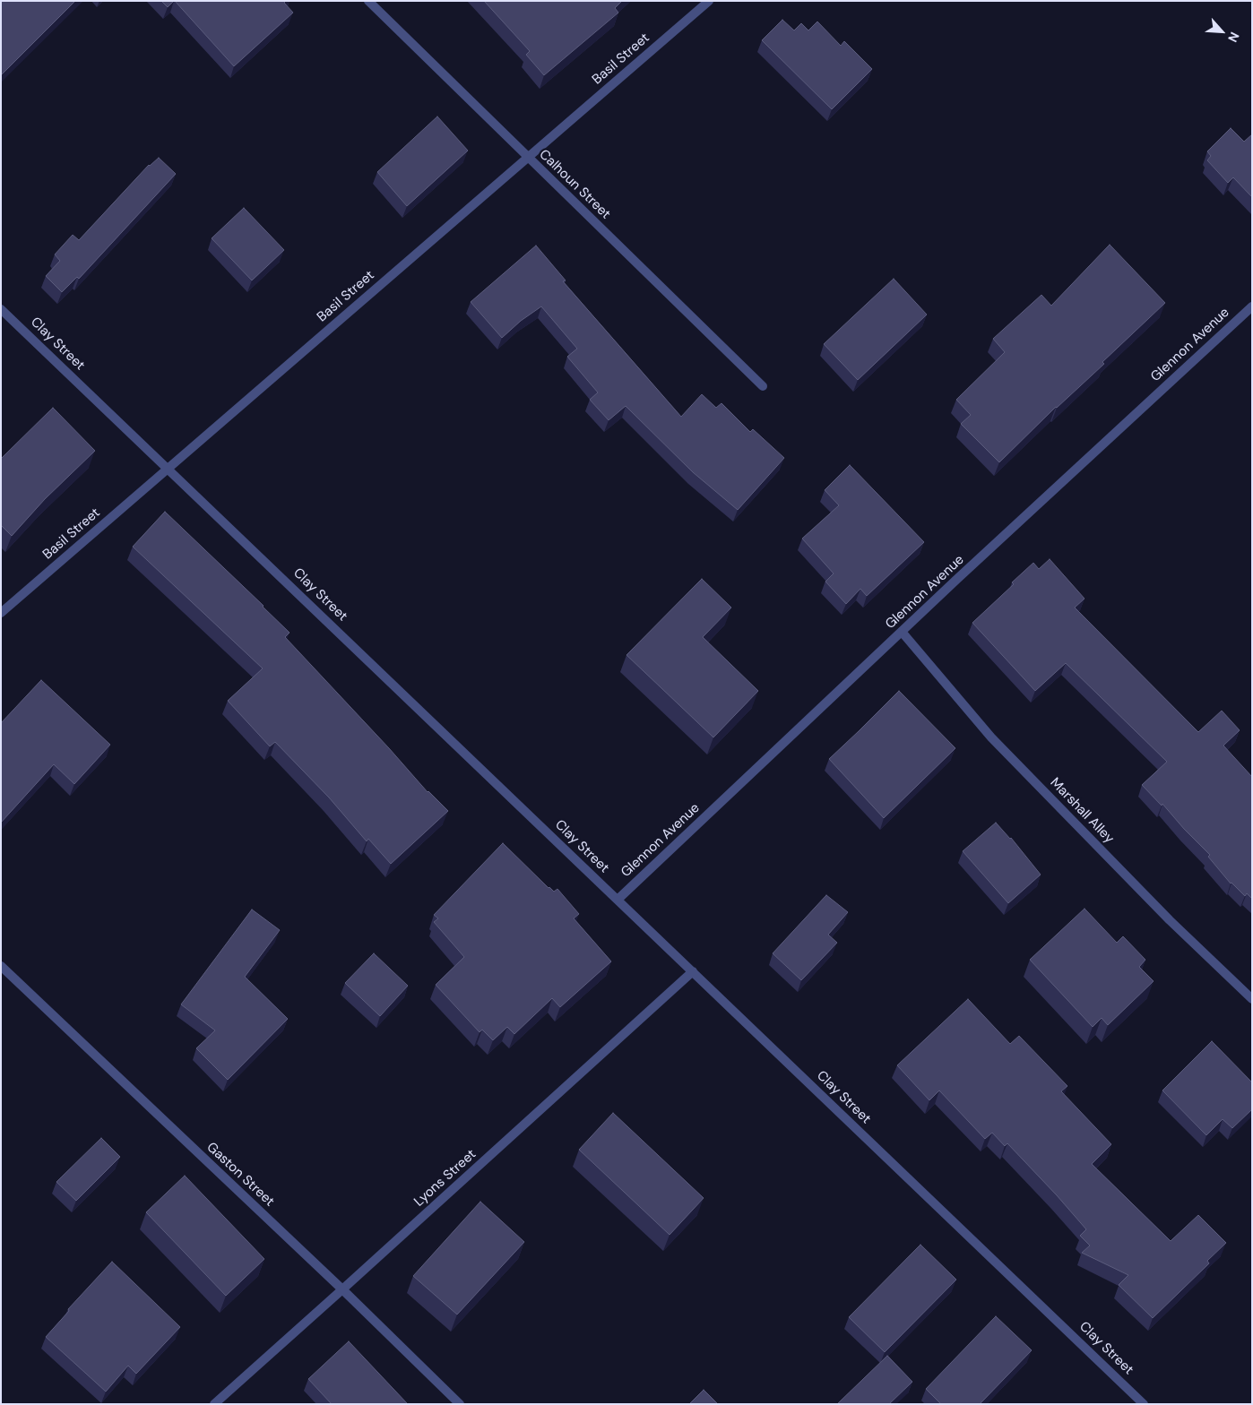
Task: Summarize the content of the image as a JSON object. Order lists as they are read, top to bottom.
{
  "streets": {
    "street": [
      "Basil Street",
      "Calhoun Street",
      "Clay Street",
      "Glennon Avenue",
      "Marshall Alley",
      "Gaston Street",
      "Lyons Street"
    ]
  },
  "crossings": [
    ["Basil Street", "Calhoun Street"],
    ["Basil Street", "Clay Street"],
    ["Clay Street", "Glennon Avenue"],
    ["Clay Street", "Lyons Street"],
    ["Glennon Avenue", "Marshall Alley"],
    ["Gaston Street", "Lyons Street"]
  ],
  "north": "bottom right"
}
